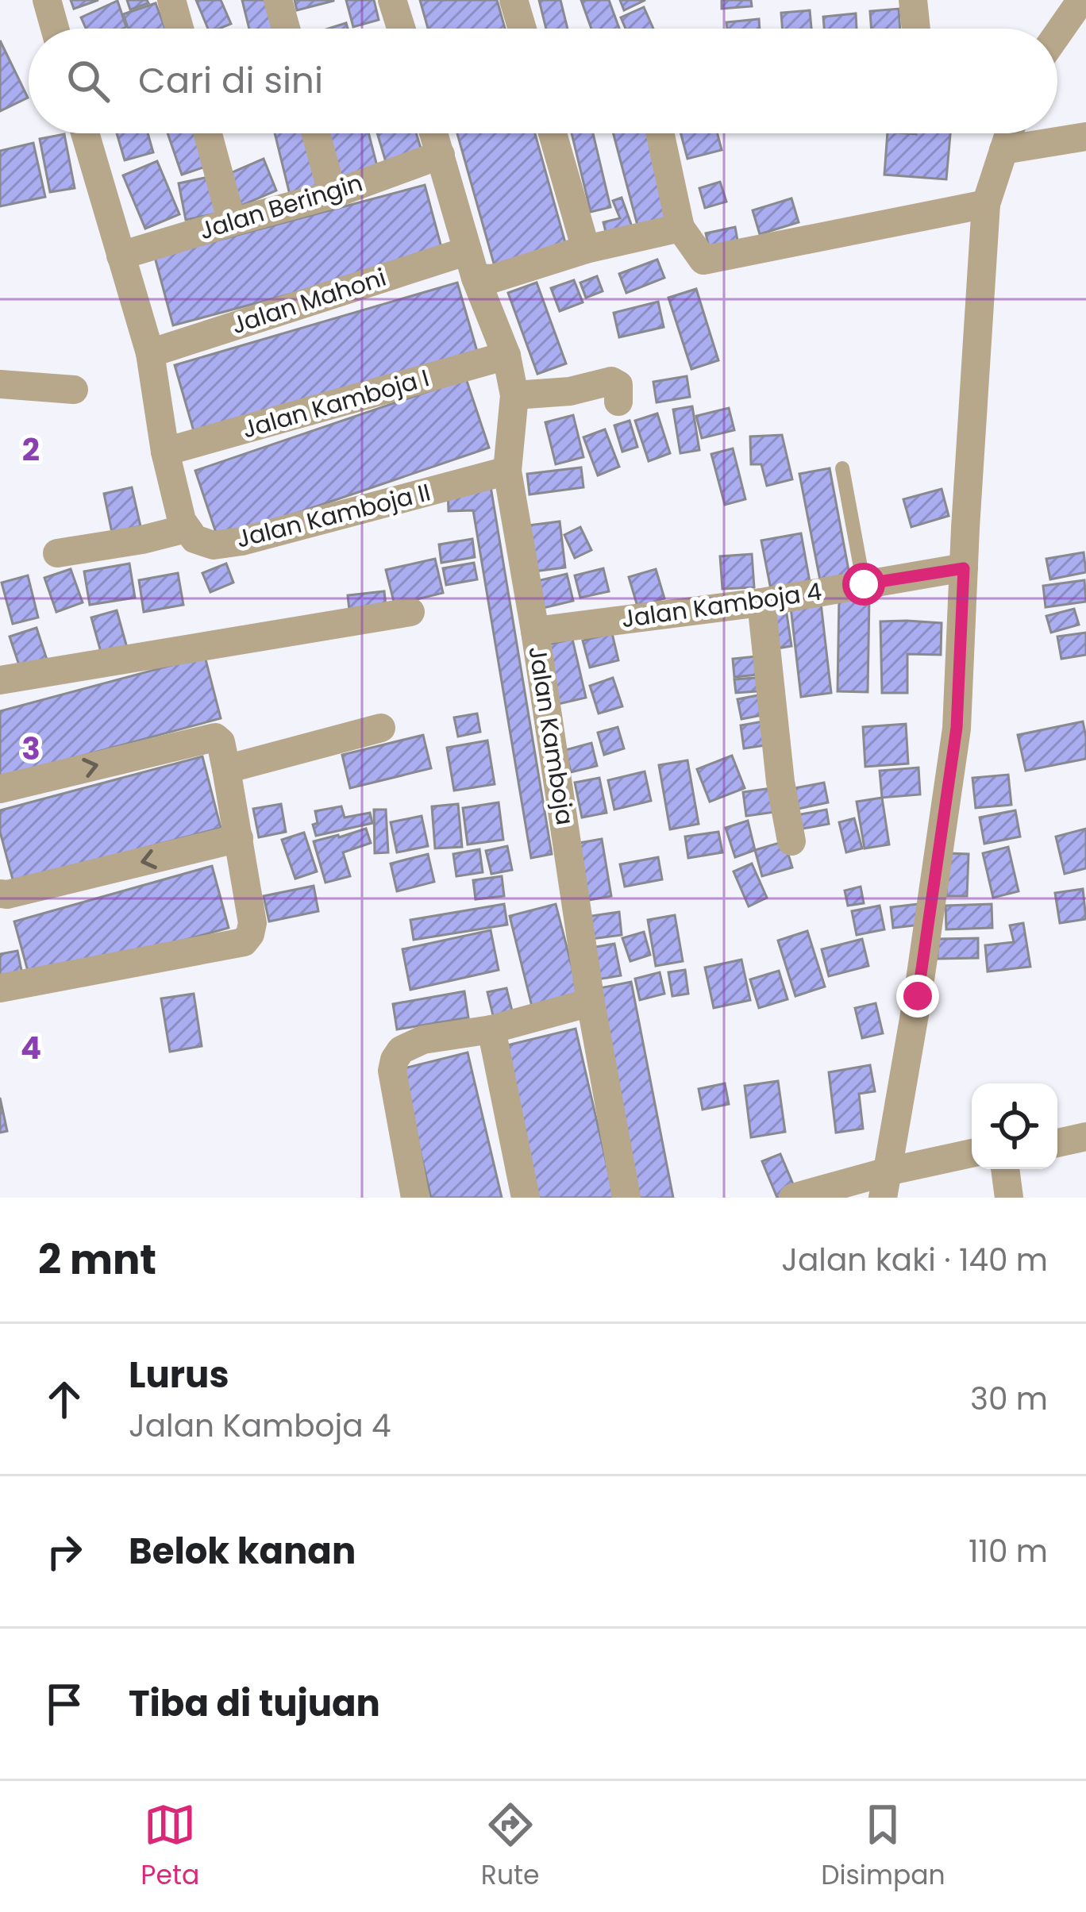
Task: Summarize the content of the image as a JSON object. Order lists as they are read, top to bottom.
{
  "streets": {
    "street": [
      "Jalan Beringin",
      "Jalan Mahoni",
      "Jalan Kamboja I",
      "Jalan Kamboja II",
      "Jalan Kamboja 4",
      "Jalan Kamboja"
    ]
  },
  "crossings": [
    ["Jalan Beringin", "Jalan Kamboja"],
    ["Jalan Mahoni", "Jalan Kamboja"],
    ["Jalan Kamboja I", "Jalan Kamboja"],
    ["Jalan Kamboja II", "Jalan Kamboja"],
    ["Jalan Kamboja 4", "Jalan Kamboja"]
  ],
  "page": {
    "search": "Cari di sini",
    "heading": ["2 mnt", "Jalan kaki · 140 m"],
    "list": [
      ["Lurus", "Jalan Kamboja 4", "30 m"],
      ["Belok kanan", "110 m"],
      "Tiba di tujuan"
    ],
    "nav": ["Peta", "Rute", "Disimpan"]
  },
  "grid": {
    "rows": ["2", "3", "4"]
  }
}
